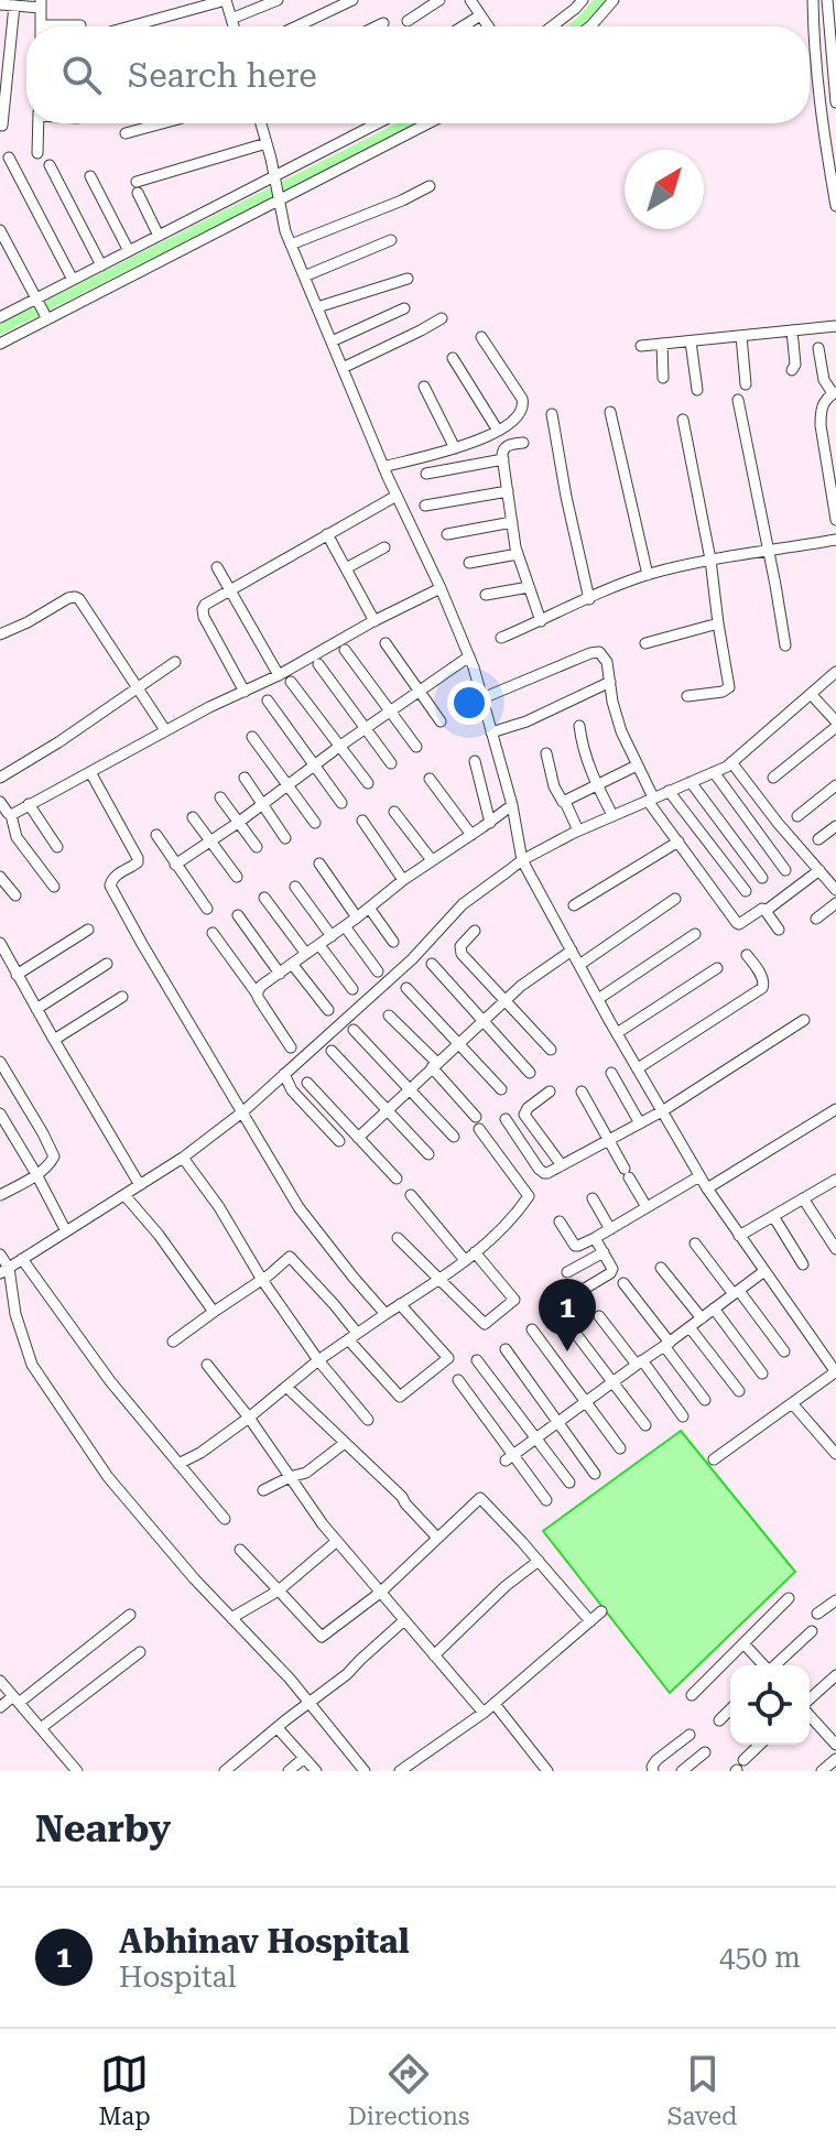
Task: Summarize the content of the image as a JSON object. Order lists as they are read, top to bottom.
{
  "north": "top right",
  "page": {
    "search": "Search here",
    "pins": "1",
    "heading": "Nearby",
    "list": [
      {
        "mark": "1",
        "name": "Abhinav Hospital",
        "note": "Hospital",
        "value": "450 m"
      }
    ],
    "nav": ["Map", "Directions", "Saved"]
  }
}
